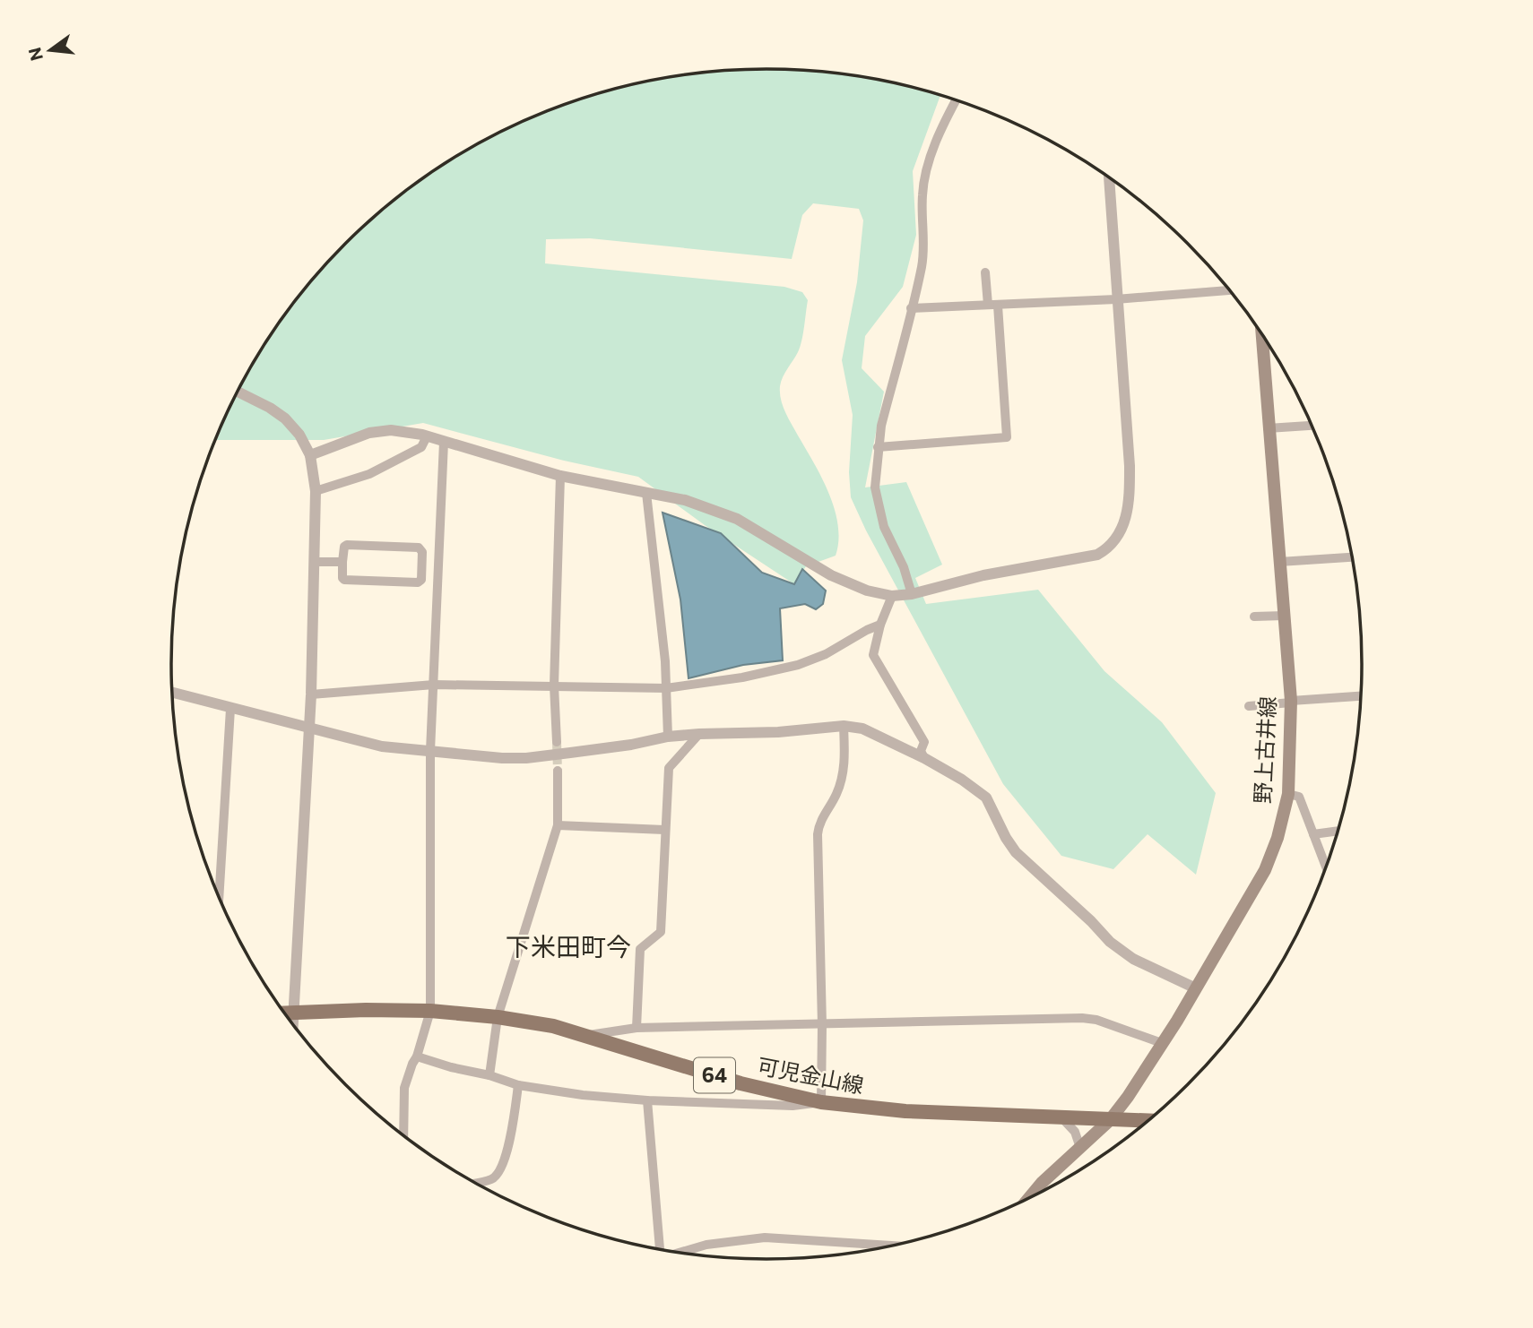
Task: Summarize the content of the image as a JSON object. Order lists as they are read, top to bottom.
{
  "streets": {
    "main road": ["野上古井線", "64", "可児金山線"]
  },
  "crossings": [
    ["野上古井線", "可児金山線"]
  ],
  "districts": ["下米田町今"],
  "north": "left"
}
